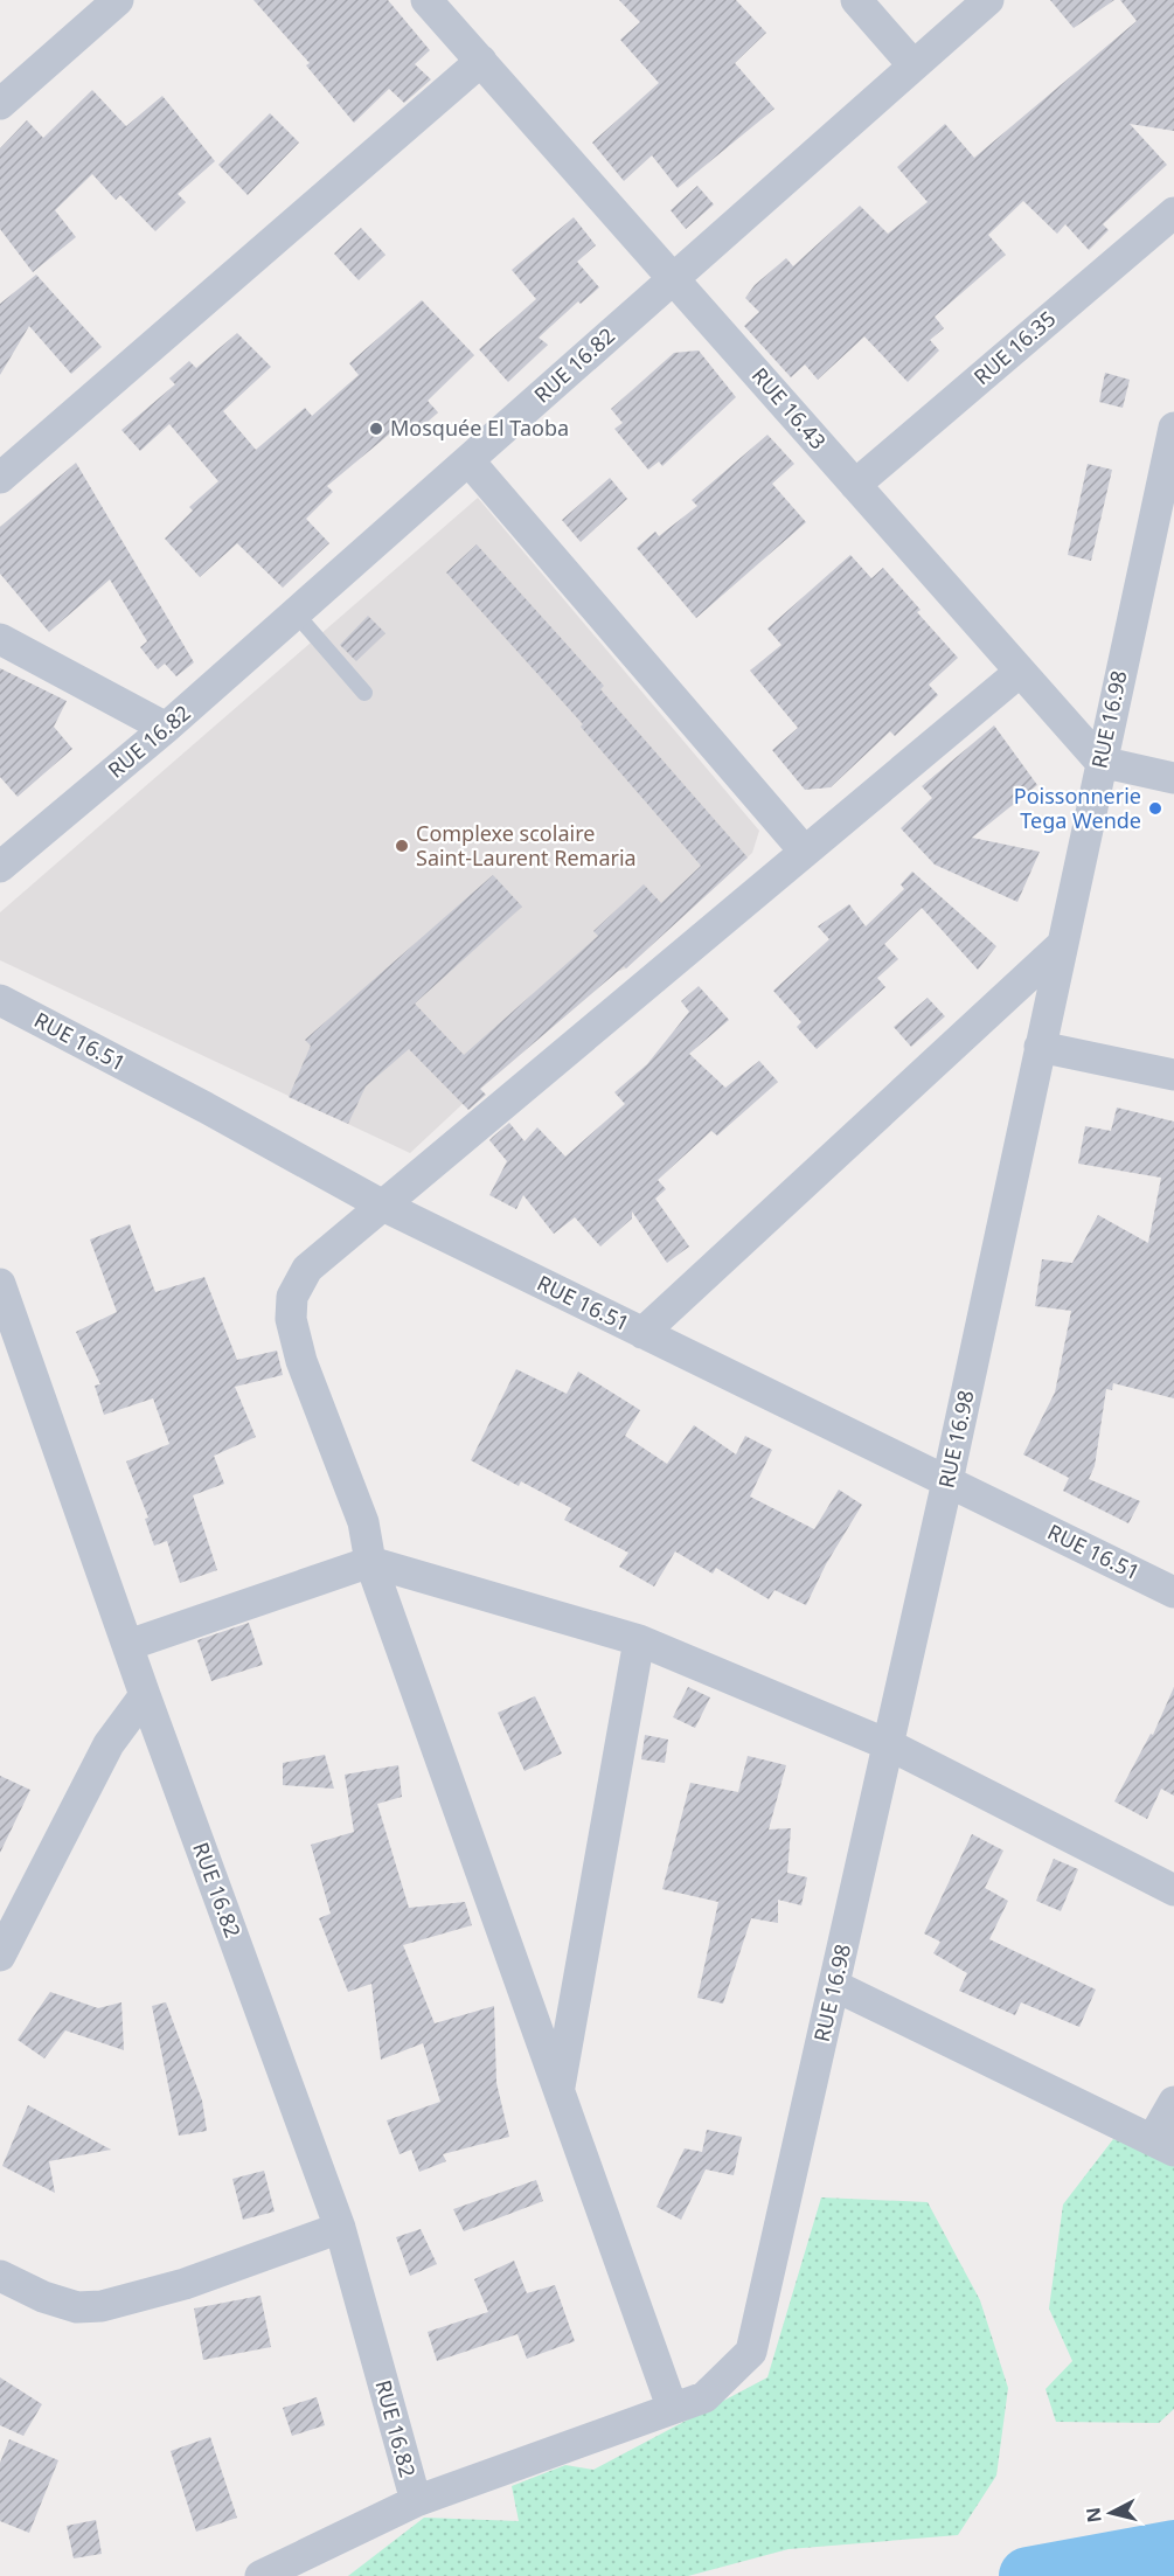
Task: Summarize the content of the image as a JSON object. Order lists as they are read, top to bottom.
{
  "streets": {
    "street": [
      "RUE 16.35",
      "RUE 16.82",
      "RUE 16.43",
      "RUE 16.98",
      "RUE 16.51"
    ]
  },
  "crossings": [
    ["RUE 16.35", "RUE 16.43"],
    ["RUE 16.82", "RUE 16.43"],
    ["RUE 16.82", "RUE 16.98"],
    ["RUE 16.43", "RUE 16.98"],
    ["RUE 16.98", "RUE 16.51"]
  ],
  "places": ["Mosquée El Taoba", "Poissonnerie Tega Wende", "Complexe scolaire Saint-Laurent Remaria"],
  "north": "left"
}
